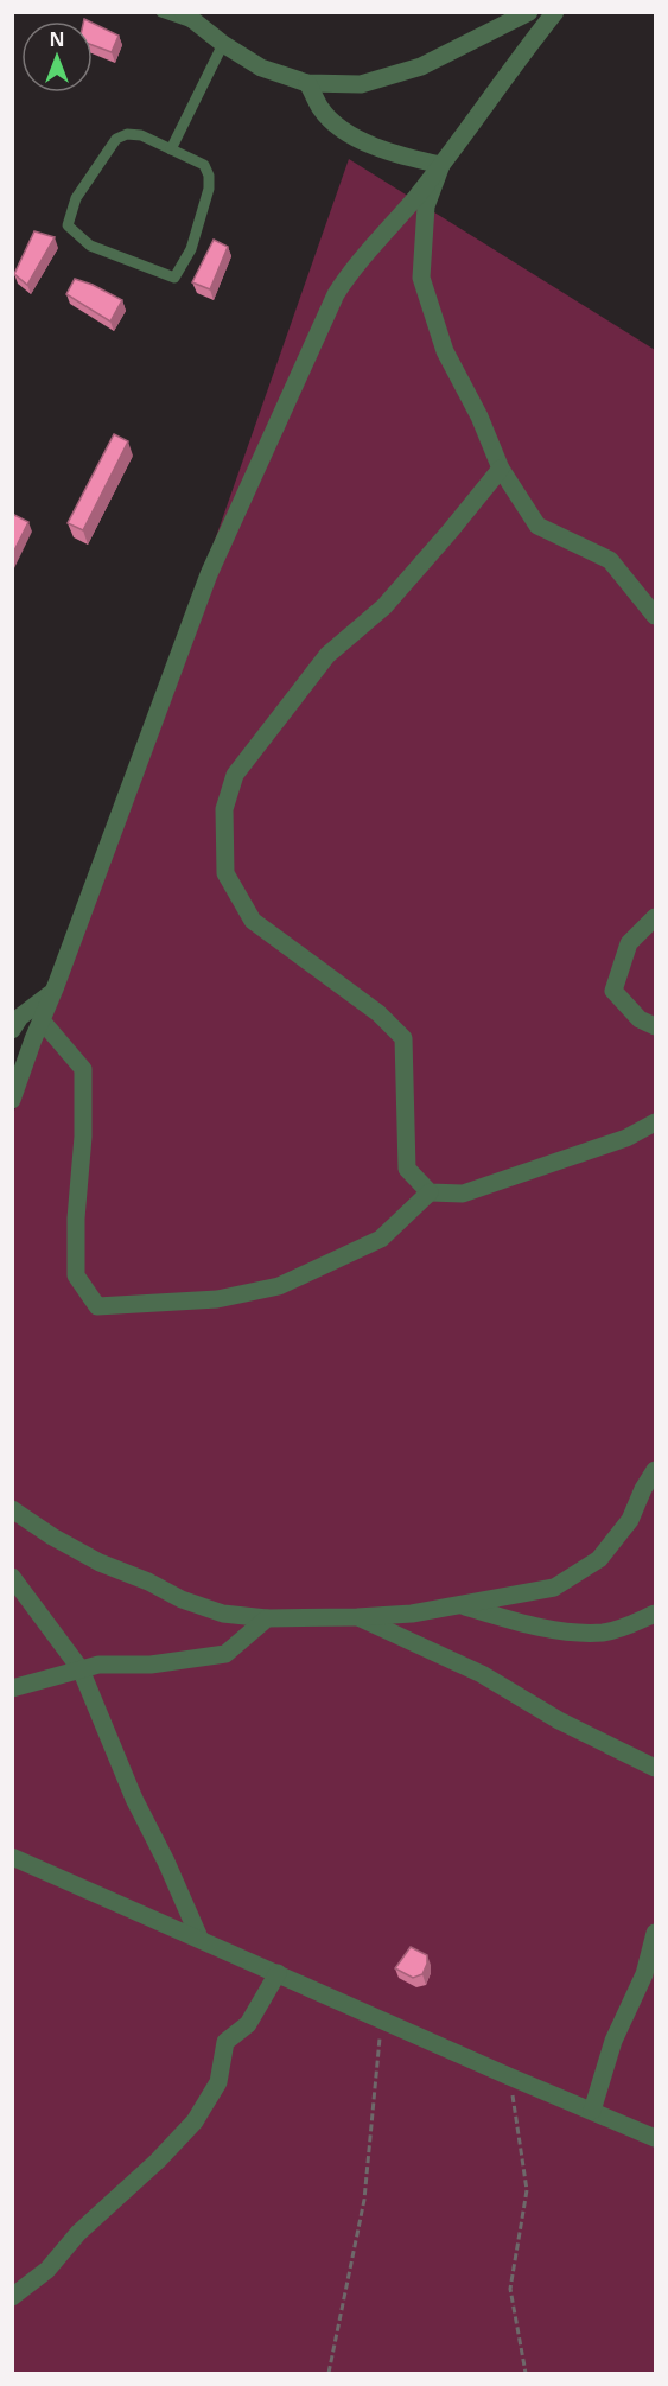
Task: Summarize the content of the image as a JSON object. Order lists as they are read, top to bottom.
{
  "north": "top"
}
